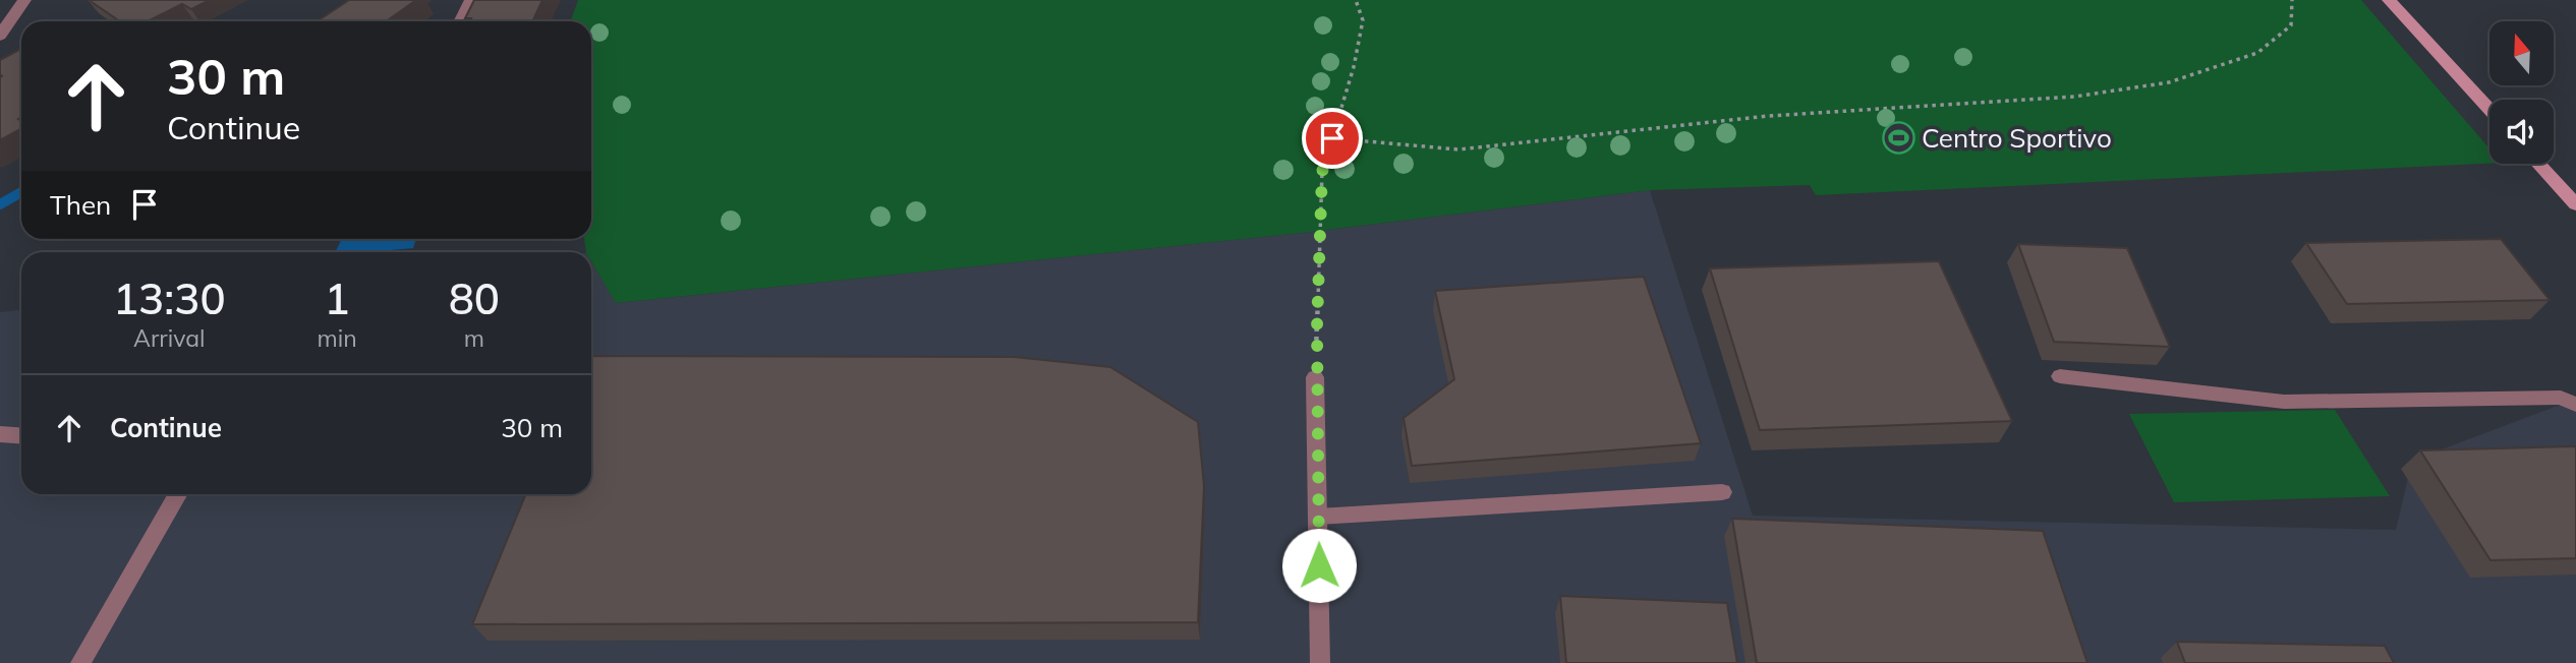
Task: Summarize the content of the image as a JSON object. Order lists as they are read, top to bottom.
{
  "places": {
    "sports": ["Centro Sportivo"]
  },
  "north": "top",
  "page": {
    "turn": ["30 m", "Continue"],
    "then": "Then",
    "eta": [
      "13:30",
      "Arrival",
      "1",
      "min",
      "80",
      "m"
    ],
    "list": [
      {
        "name": "Continue",
        "value": "30 m"
      }
    ]
  }
}
